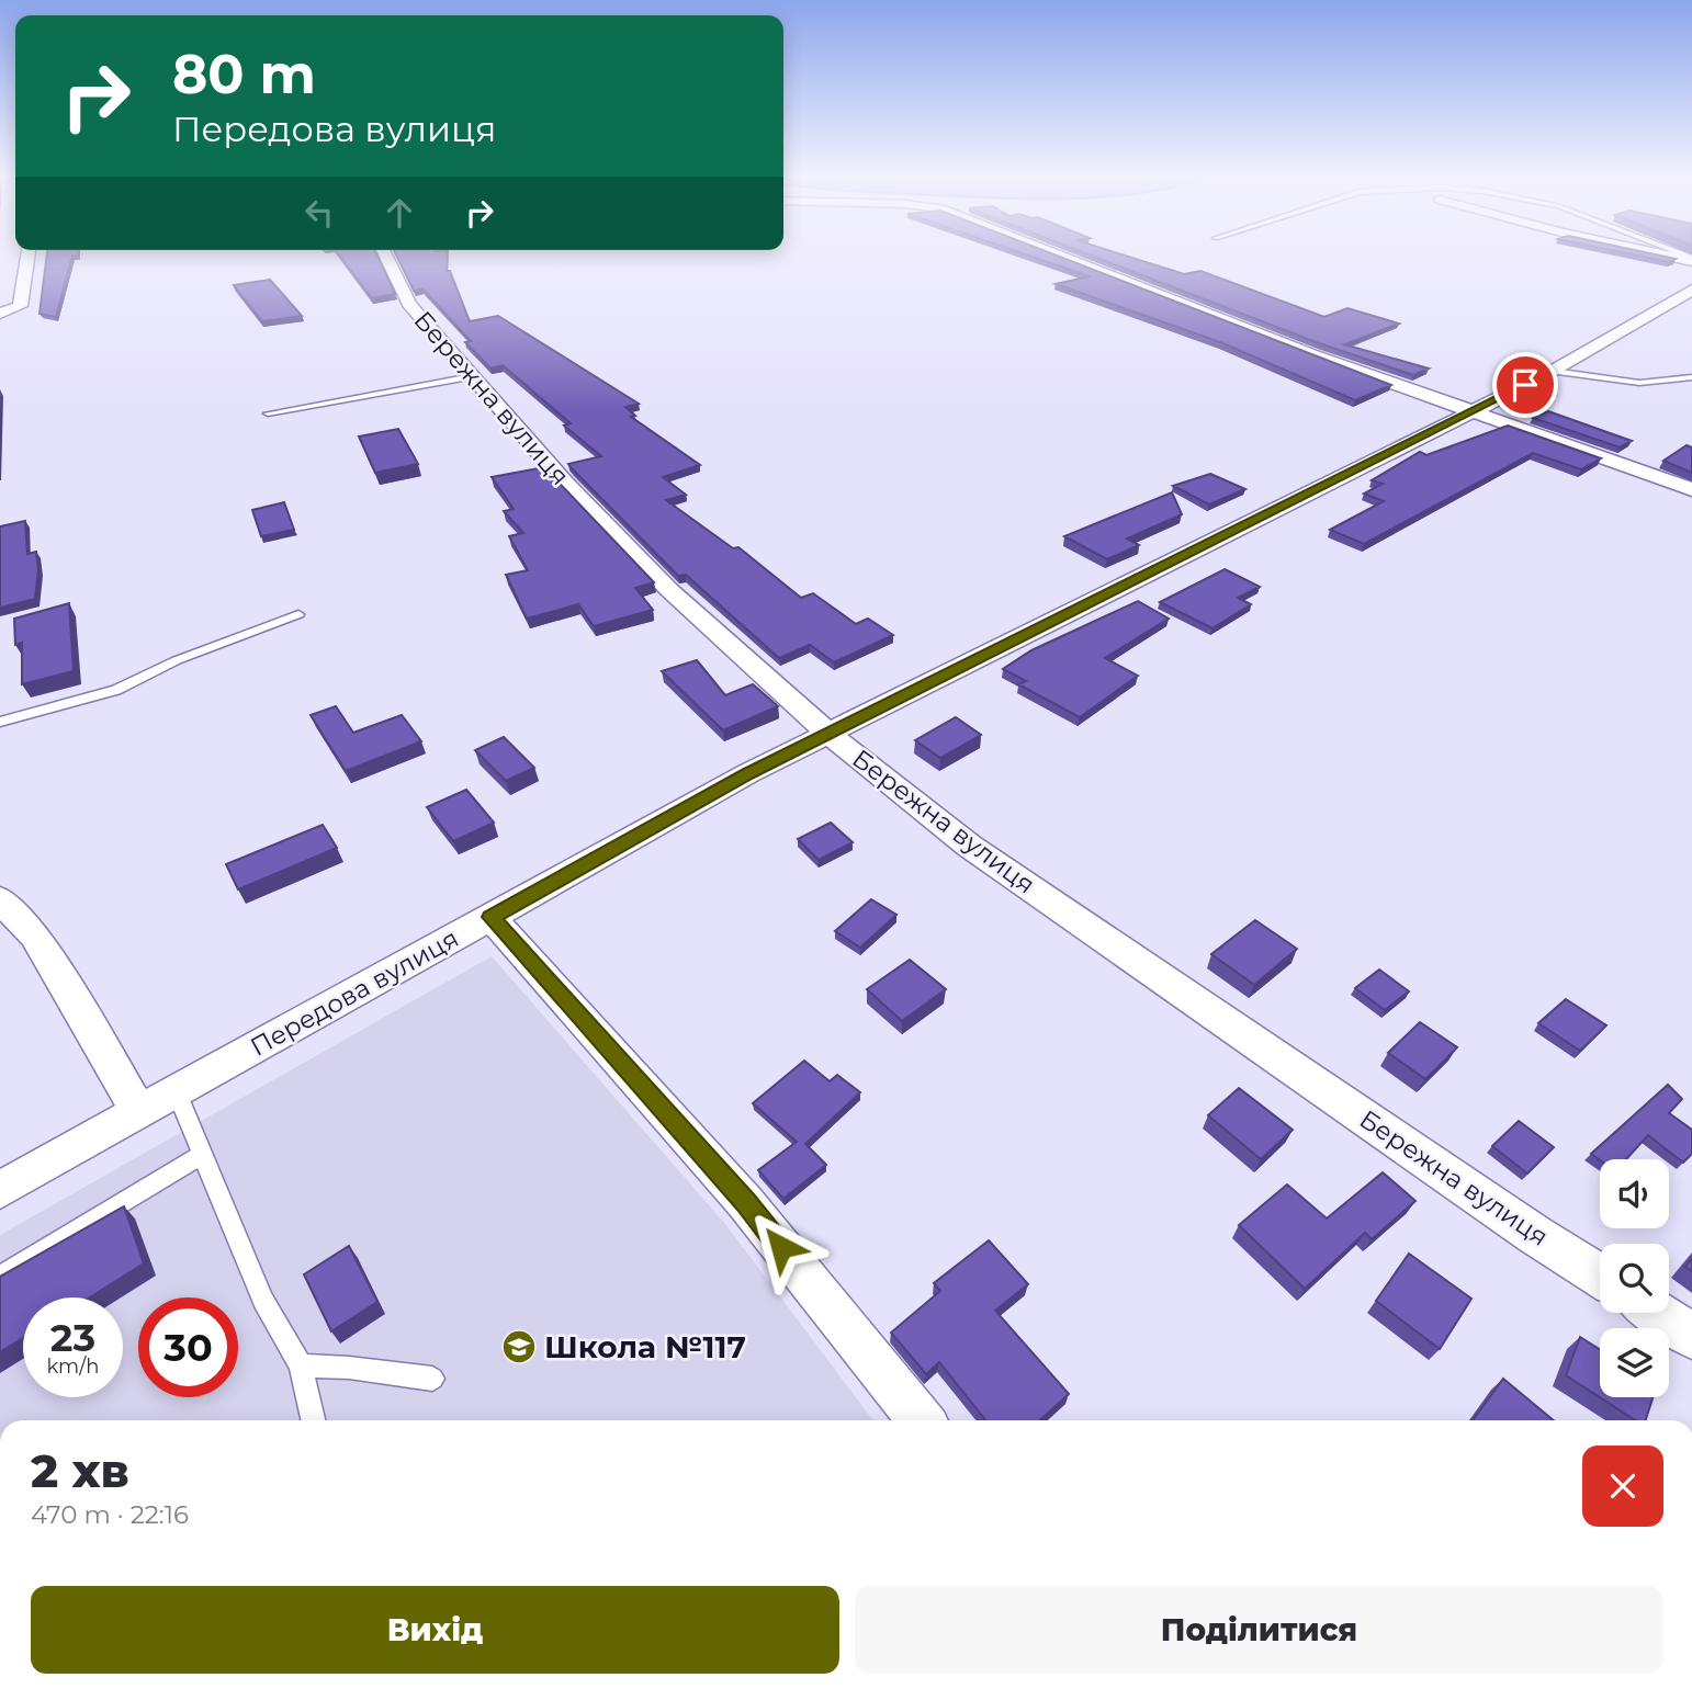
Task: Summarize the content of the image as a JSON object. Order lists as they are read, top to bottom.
{
  "streets": {
    "street": ["Бережна вулиця", "Передова вулиця"]
  },
  "crossings": [
    ["Бережна вулиця", "Передова вулиця"]
  ],
  "places": {
    "school or university": ["Школа №117"]
  },
  "page": {
    "turn": ["80 m", "Передова вулиця"],
    "speed": "23 km/h",
    "limit": "30",
    "heading": ["2 хв", "470 m · 22:16"],
    "buttons": ["Вихід", "Поділитися"]
  }
}
